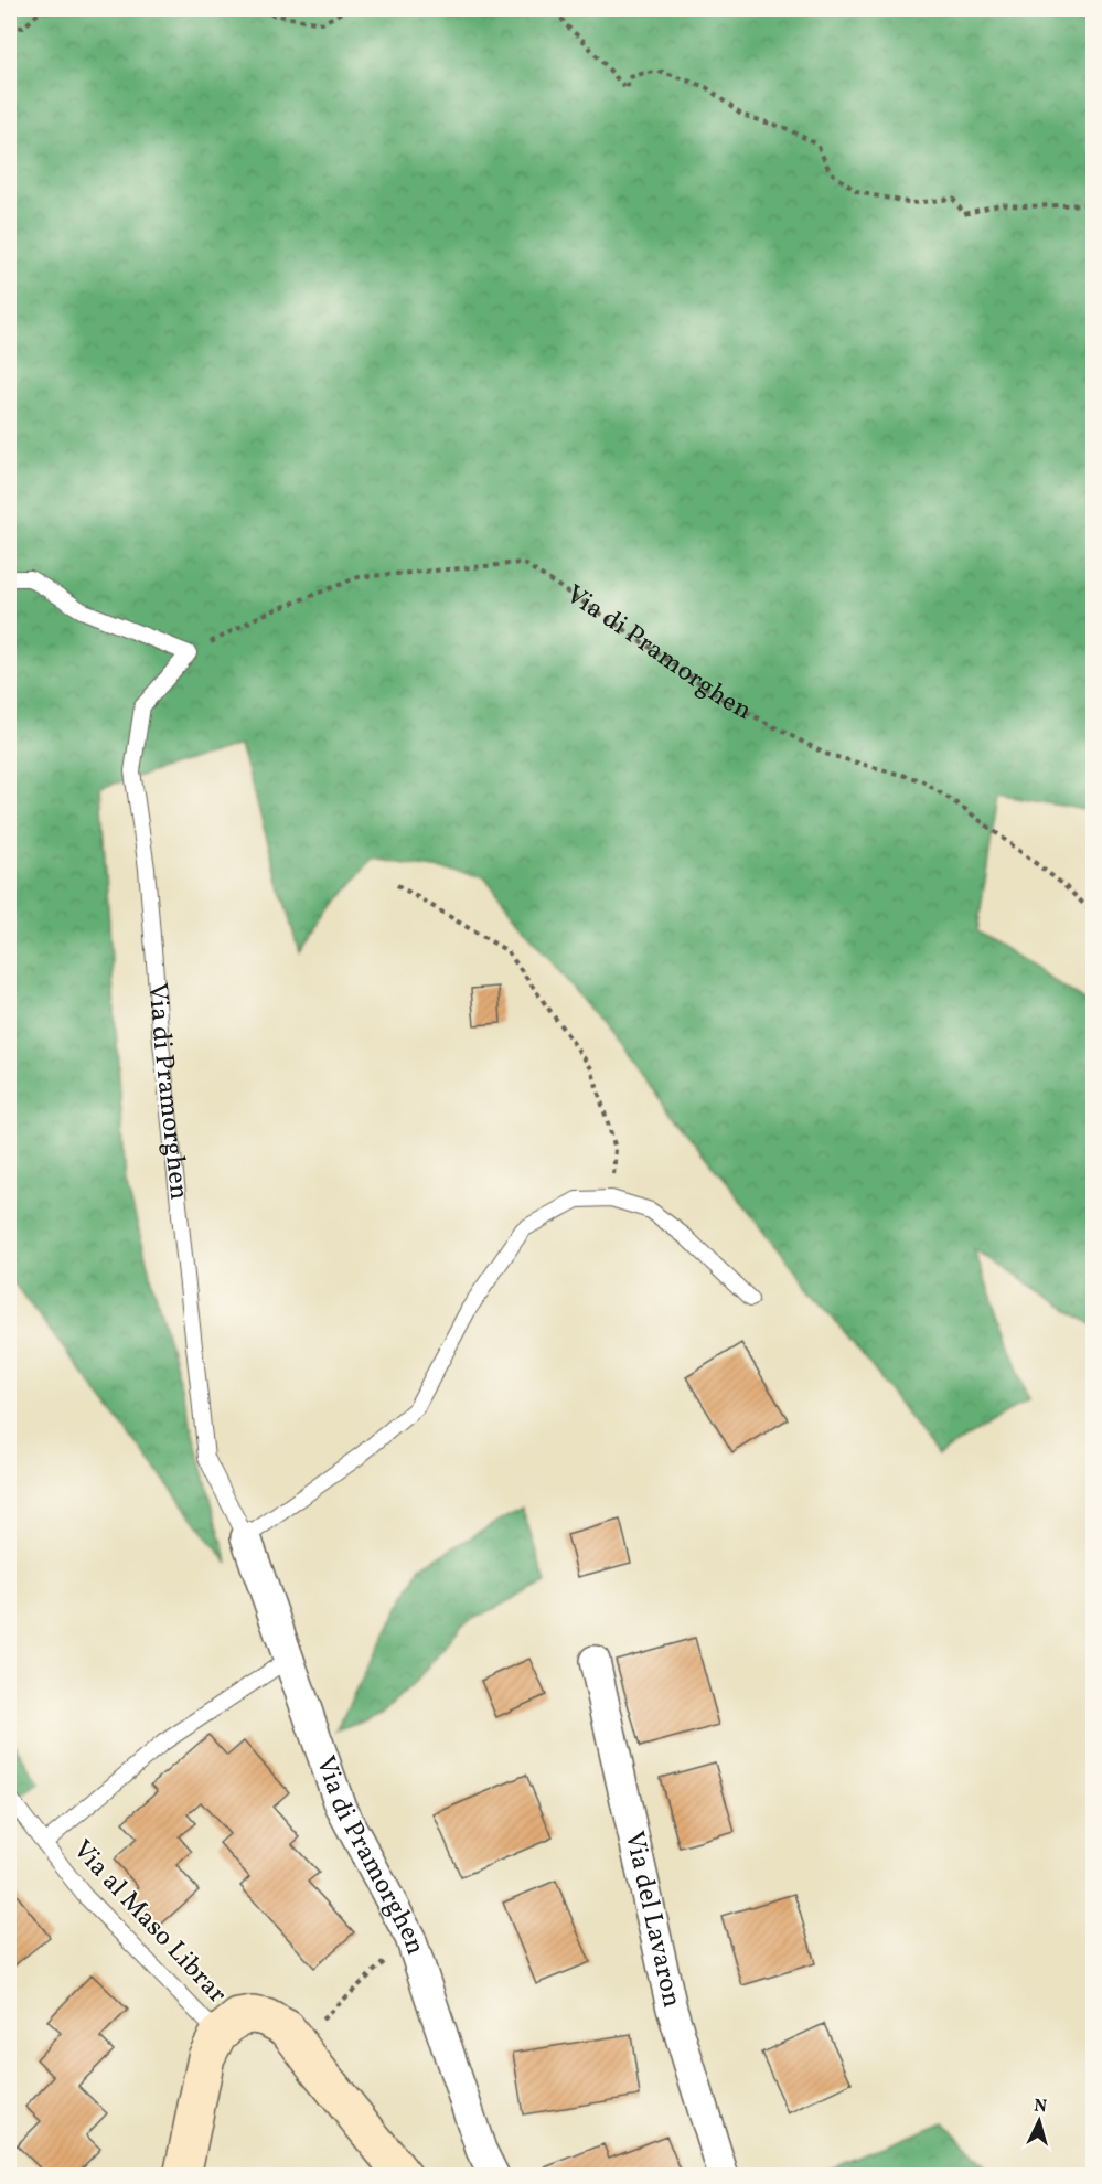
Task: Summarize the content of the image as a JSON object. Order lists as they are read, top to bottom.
{
  "streets": {
    "street": ["Via di Pramorghen", "Via del Lavaron"],
    "lane": ["Via al Maso Librar"]
  },
  "crossings": [
    ["Via di Pramorghen", "Via al Maso Librar"]
  ],
  "north": "top"
}
